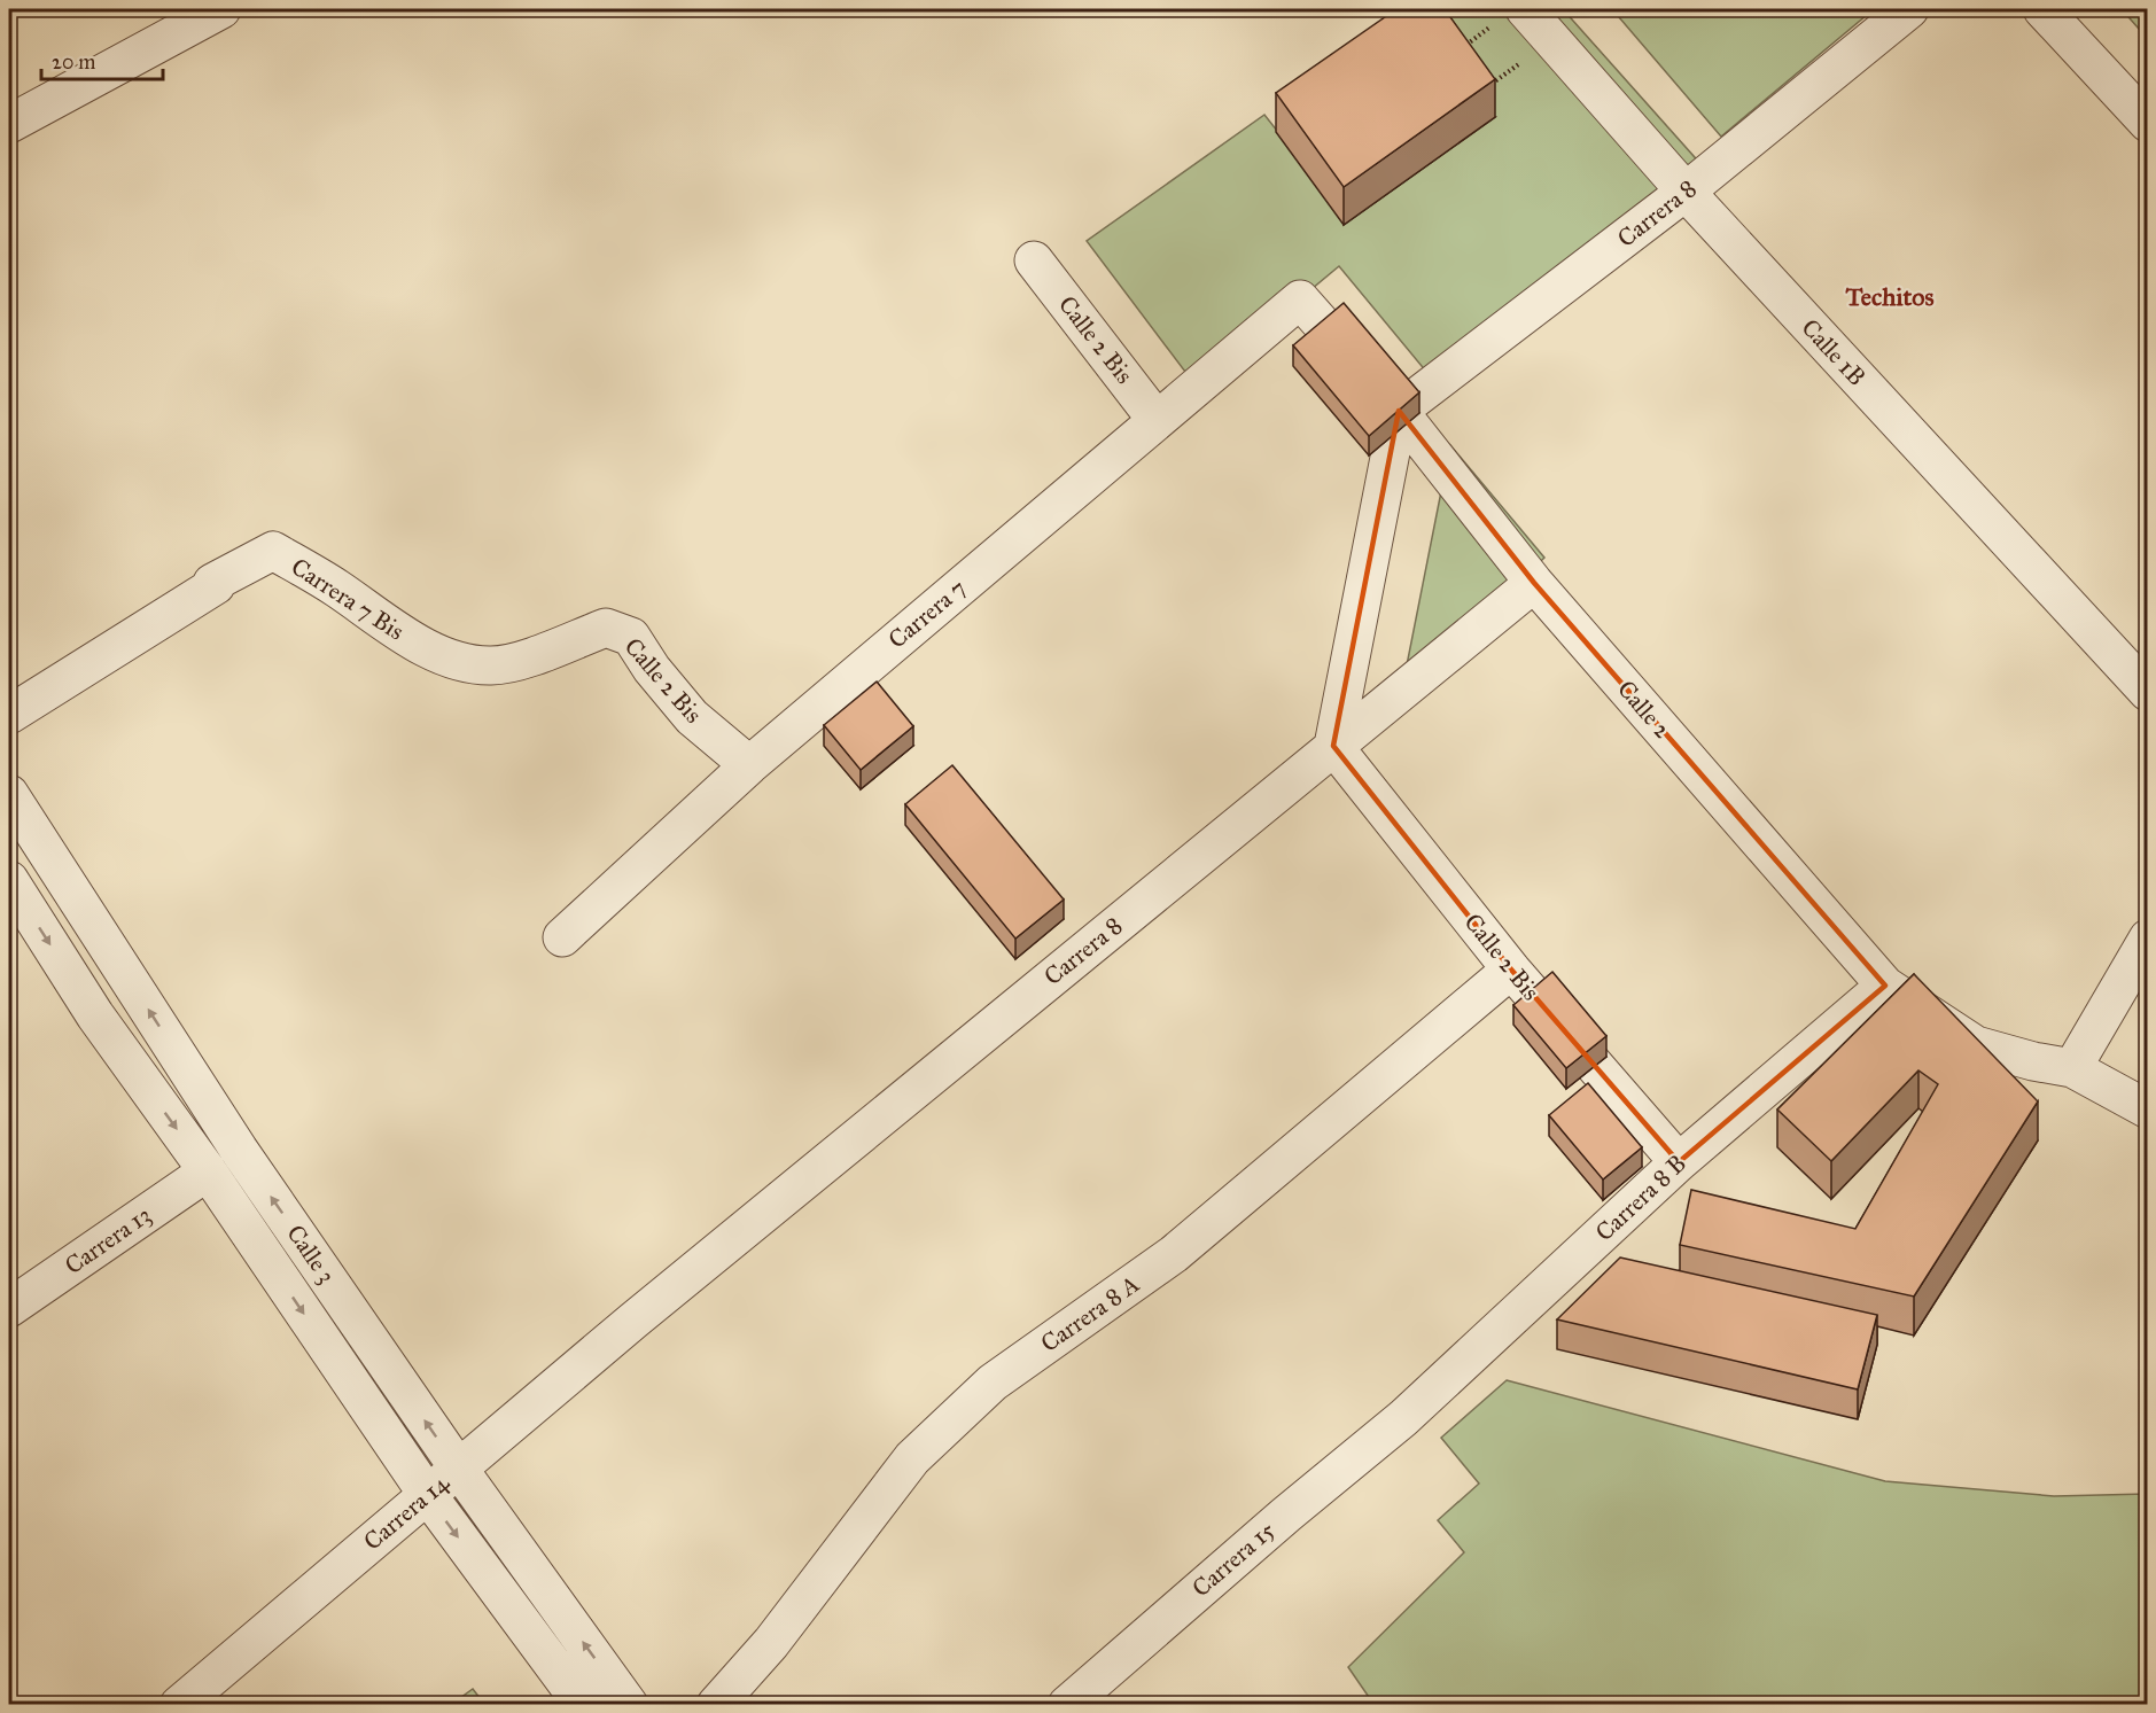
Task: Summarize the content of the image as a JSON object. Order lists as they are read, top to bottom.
{
  "streets": {
    "street": [
      "Carrera 8",
      "Calle 2 Bis",
      "Calle 1B",
      "Carrera 7 Bis",
      "Carrera 7",
      "Calle 2",
      "Carrera 8 B",
      "Carrera 13",
      "Calle 3",
      "Carrera 8 A",
      "Carrera 14",
      "Carrera 15"
    ]
  },
  "crossings": [
    ["Carrera 8", "Calle 2 Bis"],
    ["Carrera 8", "Calle 1B"],
    ["Carrera 8", "Calle 2"],
    ["Carrera 8", "Carrera 14"],
    ["Calle 2 Bis", "Carrera 7 Bis"],
    ["Calle 2 Bis", "Carrera 7"],
    ["Calle 2 Bis", "Carrera 8 B"],
    ["Calle 2 Bis", "Carrera 8 A"],
    ["Carrera 7", "Calle 2"],
    ["Calle 2", "Carrera 8 B"],
    ["Carrera 8 B", "Carrera 15"],
    ["Carrera 13", "Calle 3"],
    ["Calle 3", "Carrera 14"]
  ],
  "districts": ["Techitos"],
  "scale_bar": "20 m"
}
